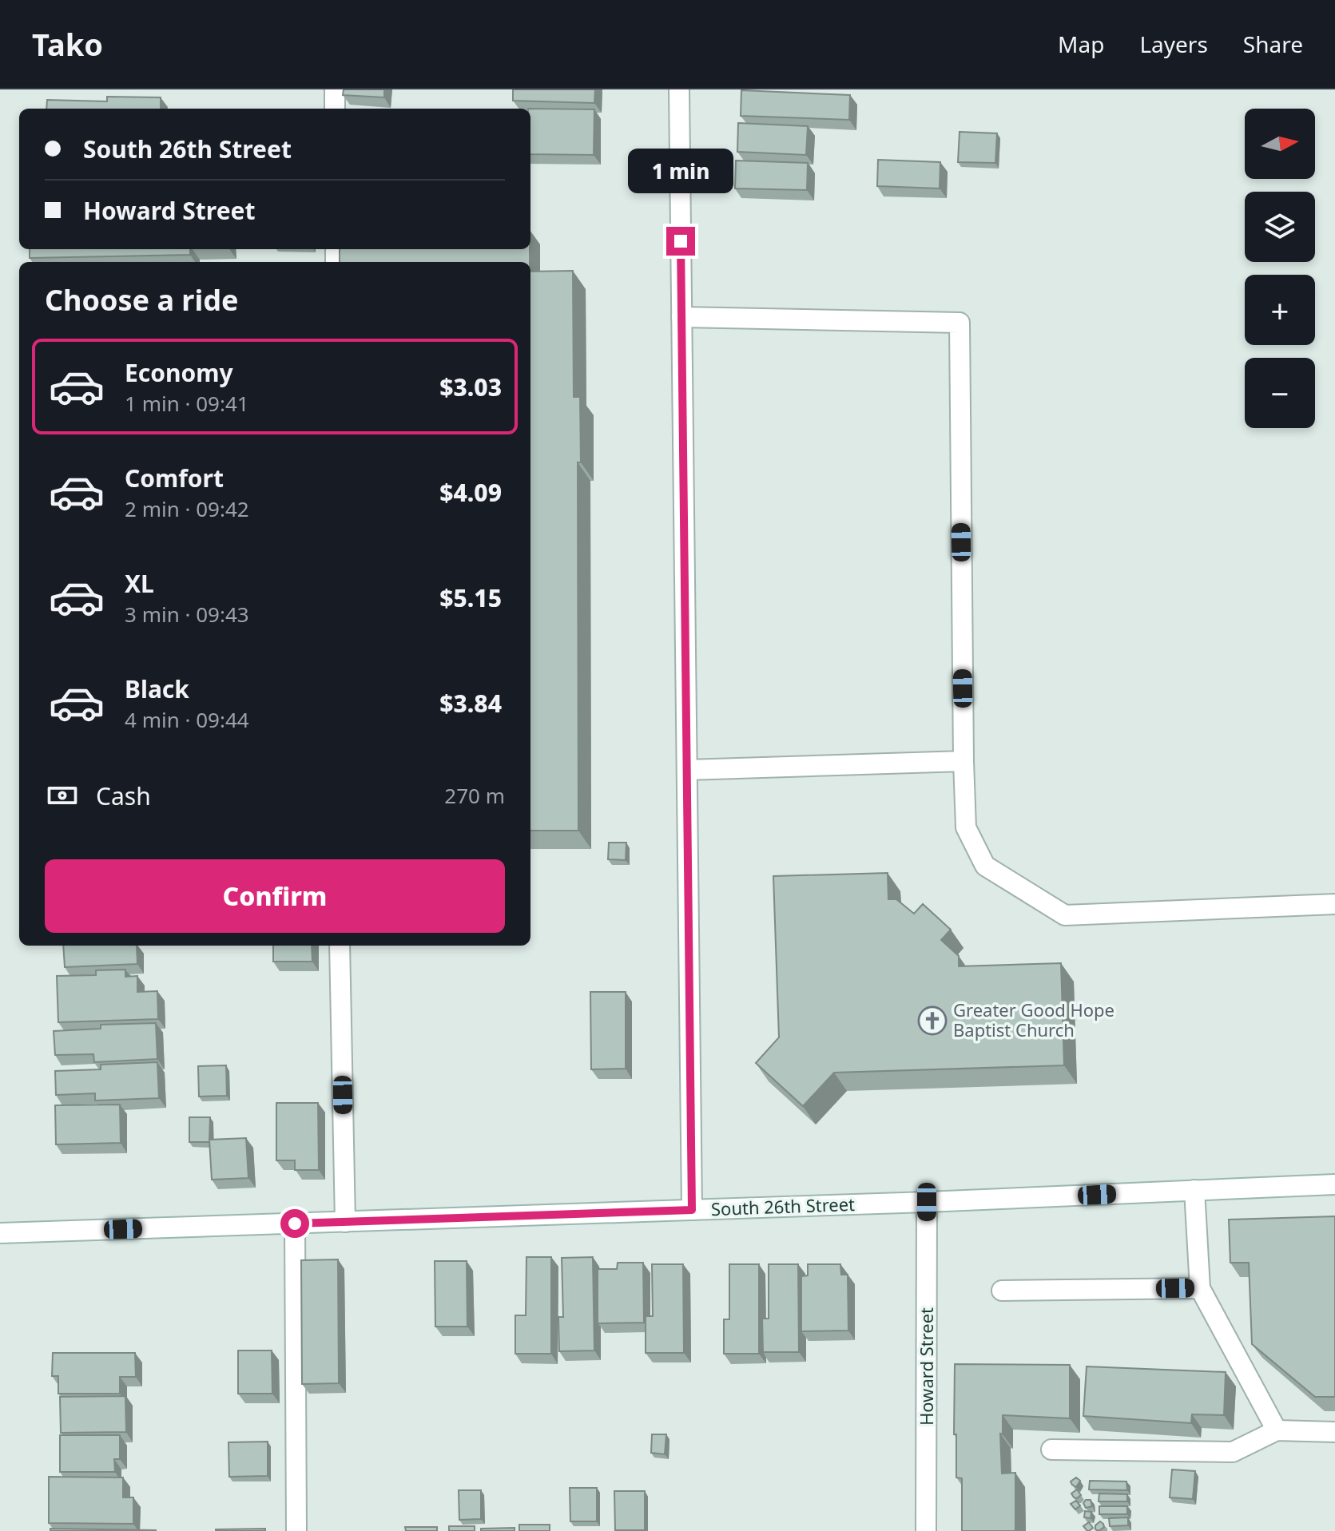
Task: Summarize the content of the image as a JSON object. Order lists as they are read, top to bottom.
{
  "streets": {
    "street": ["South 26th Street", "Howard Street"]
  },
  "crossings": [
    ["South 26th Street", "Howard Street"]
  ],
  "places": {
    "church": ["Greater Good Hope Baptist Church"]
  },
  "north": "right",
  "page": {
    "header": "Tako",
    "nav": ["Map", "Layers", "Share"],
    "map_buttons": ["+", "−"],
    "banner": ["South 26th Street", "Howard Street"],
    "bubble": "1 min",
    "heading": "Choose a ride",
    "list": [
      {
        "name": "Economy",
        "note": "1 min · 09:41",
        "value": "$3.03"
      },
      {
        "name": "Comfort",
        "note": "2 min · 09:42",
        "value": "$4.09"
      },
      {
        "name": "XL",
        "note": "3 min · 09:43",
        "value": "$5.15"
      },
      {
        "name": "Black",
        "note": "4 min · 09:44",
        "value": "$3.84"
      }
    ],
    "pay": ["Cash", "270 m"],
    "buttons": "Confirm"
  }
}
